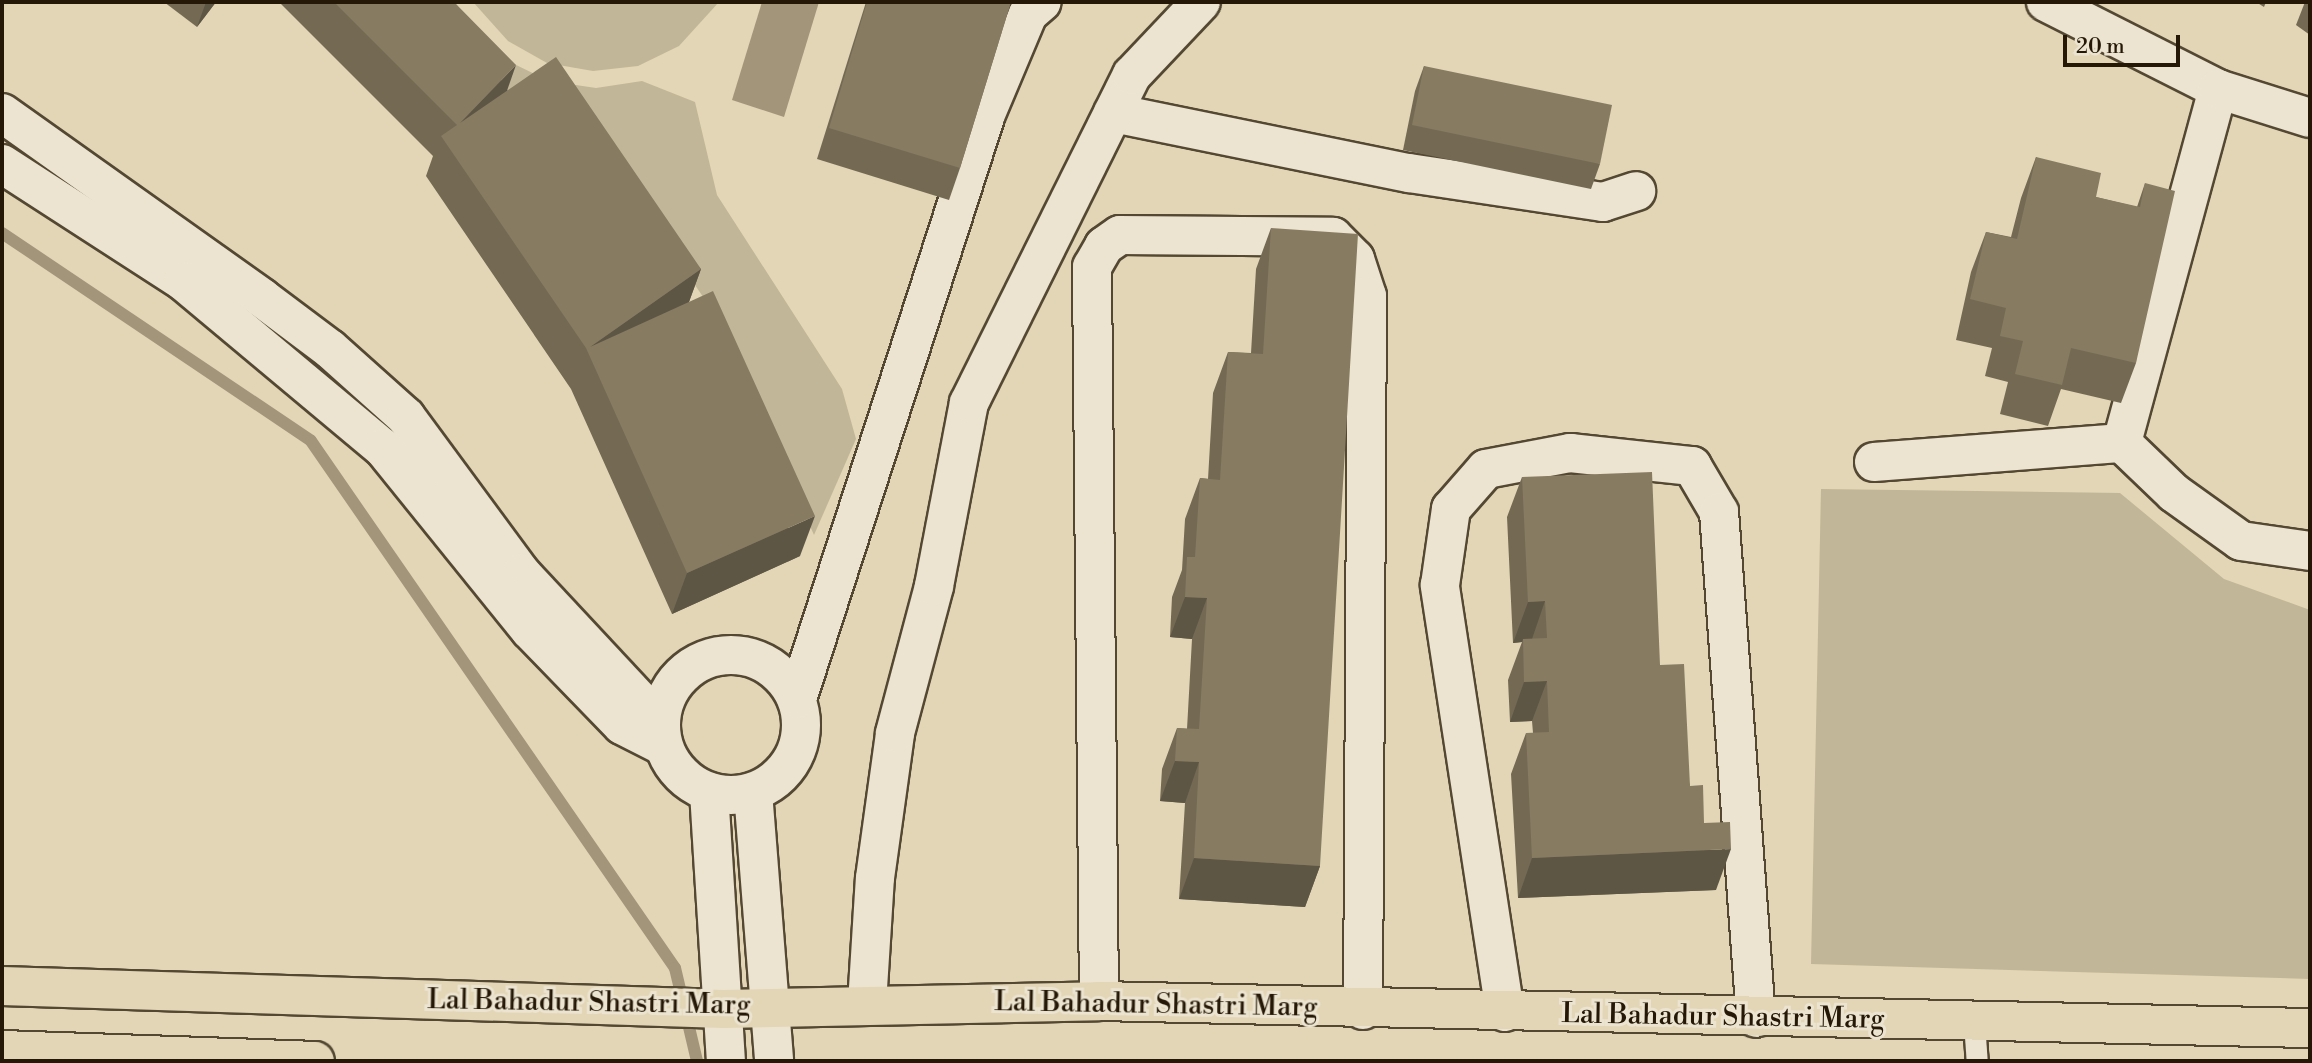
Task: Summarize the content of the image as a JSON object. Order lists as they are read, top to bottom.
{
  "streets": {
    "main road": ["Lal Bahadur Shastri Marg"]
  },
  "scale_bar": "20 m"
}
